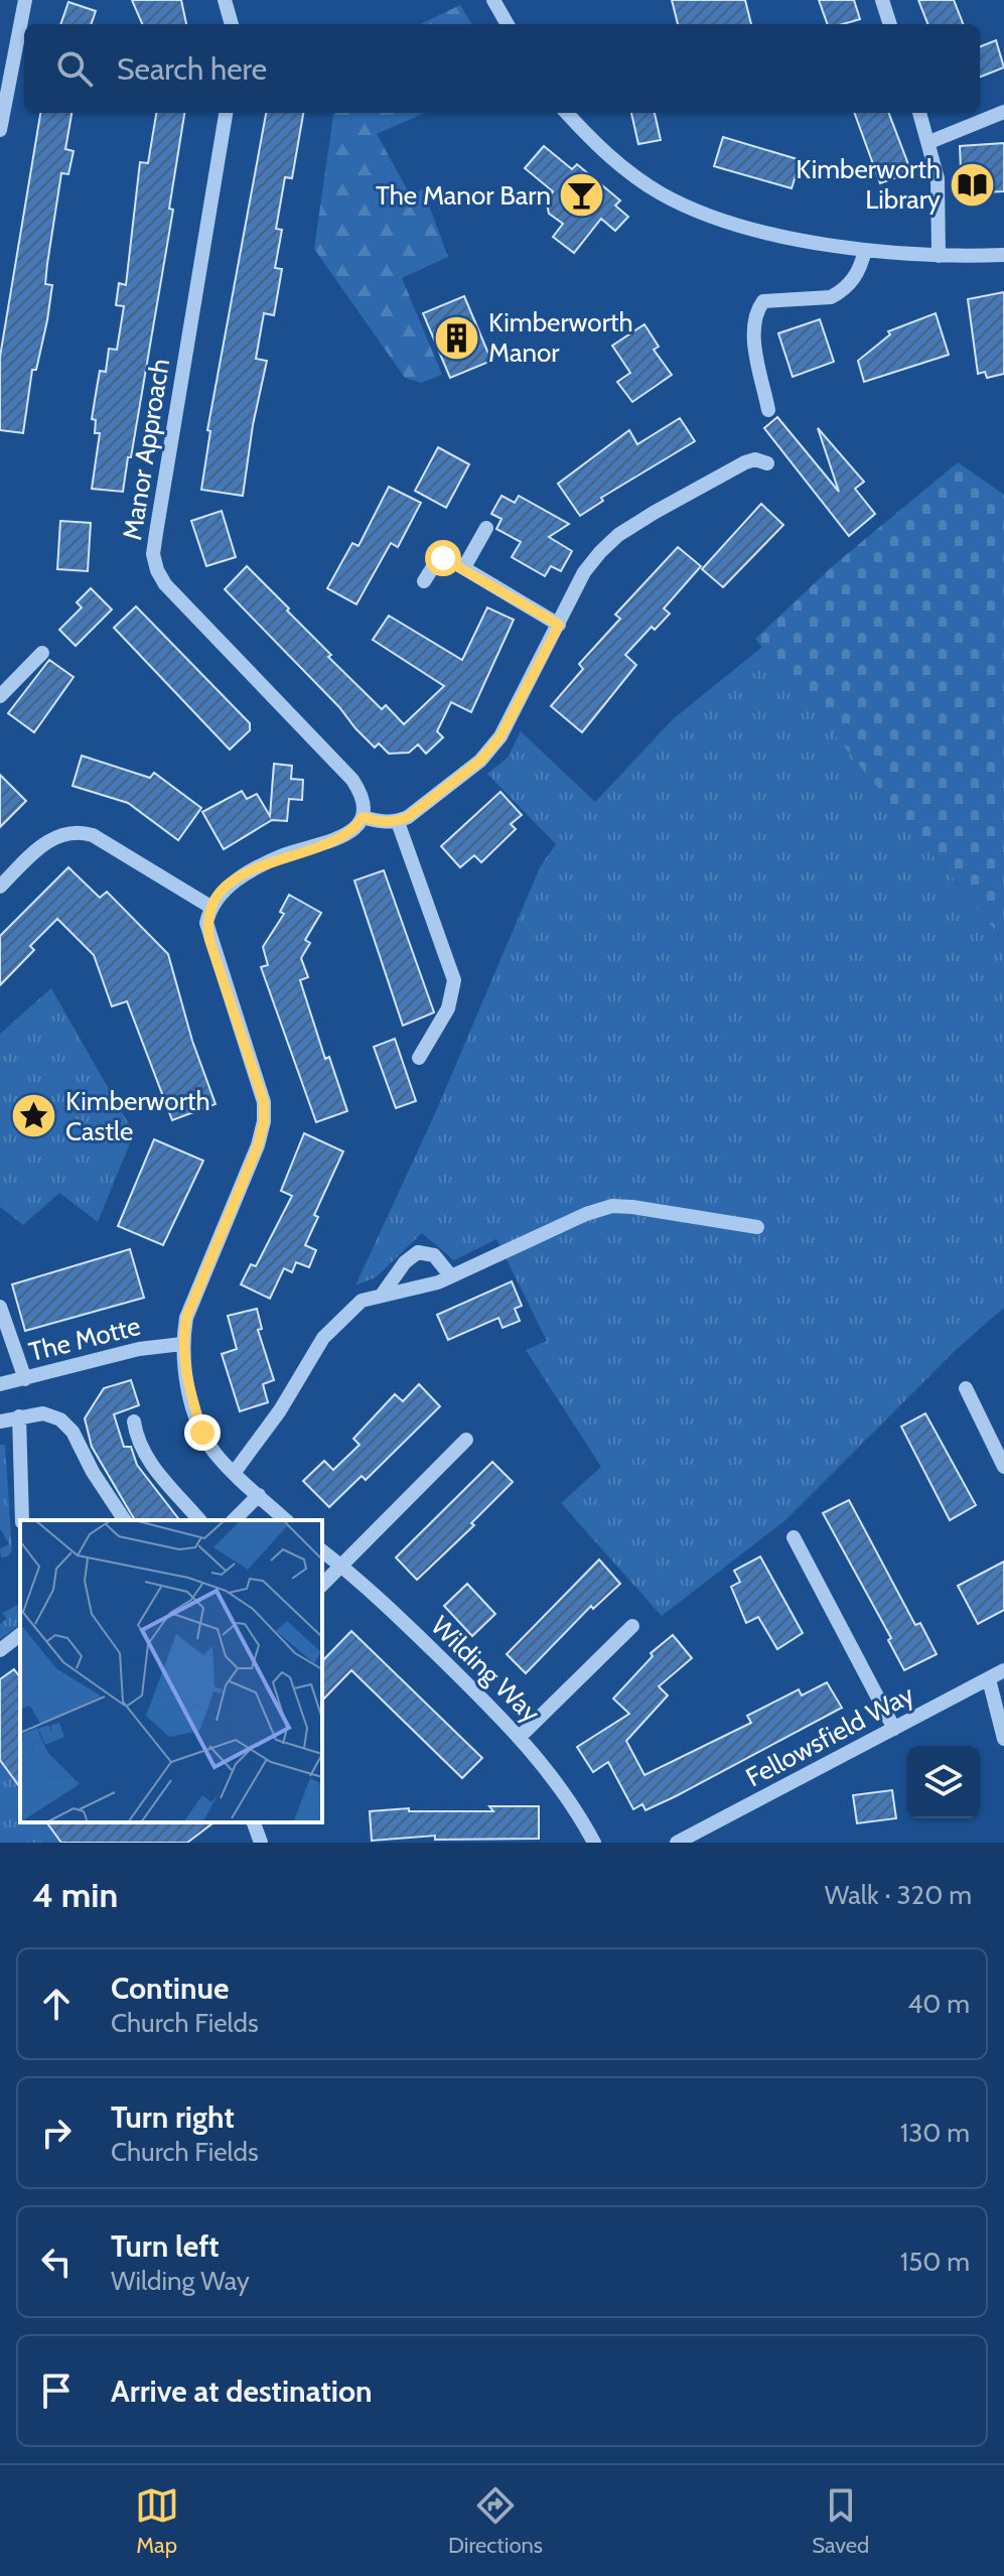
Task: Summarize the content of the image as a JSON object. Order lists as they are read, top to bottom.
{
  "streets": {
    "street": [
      "Manor Approach",
      "The Motte",
      "Wilding Way",
      "Fellowsfield Way"
    ]
  },
  "places": {
    "library": ["Kimberworth Library"],
    "bar": ["The Manor Barn"],
    "building": ["Kimberworth Manor"],
    "place": ["Kimberworth Castle"]
  },
  "page": {
    "search": "Search here",
    "heading": ["4 min", "Walk · 320 m"],
    "list": [
      ["Continue", "Church Fields", "40 m"],
      ["Turn right", "Church Fields", "130 m"],
      ["Turn left", "Wilding Way", "150 m"],
      "Arrive at destination"
    ],
    "nav": ["Map", "Directions", "Saved"]
  }
}
